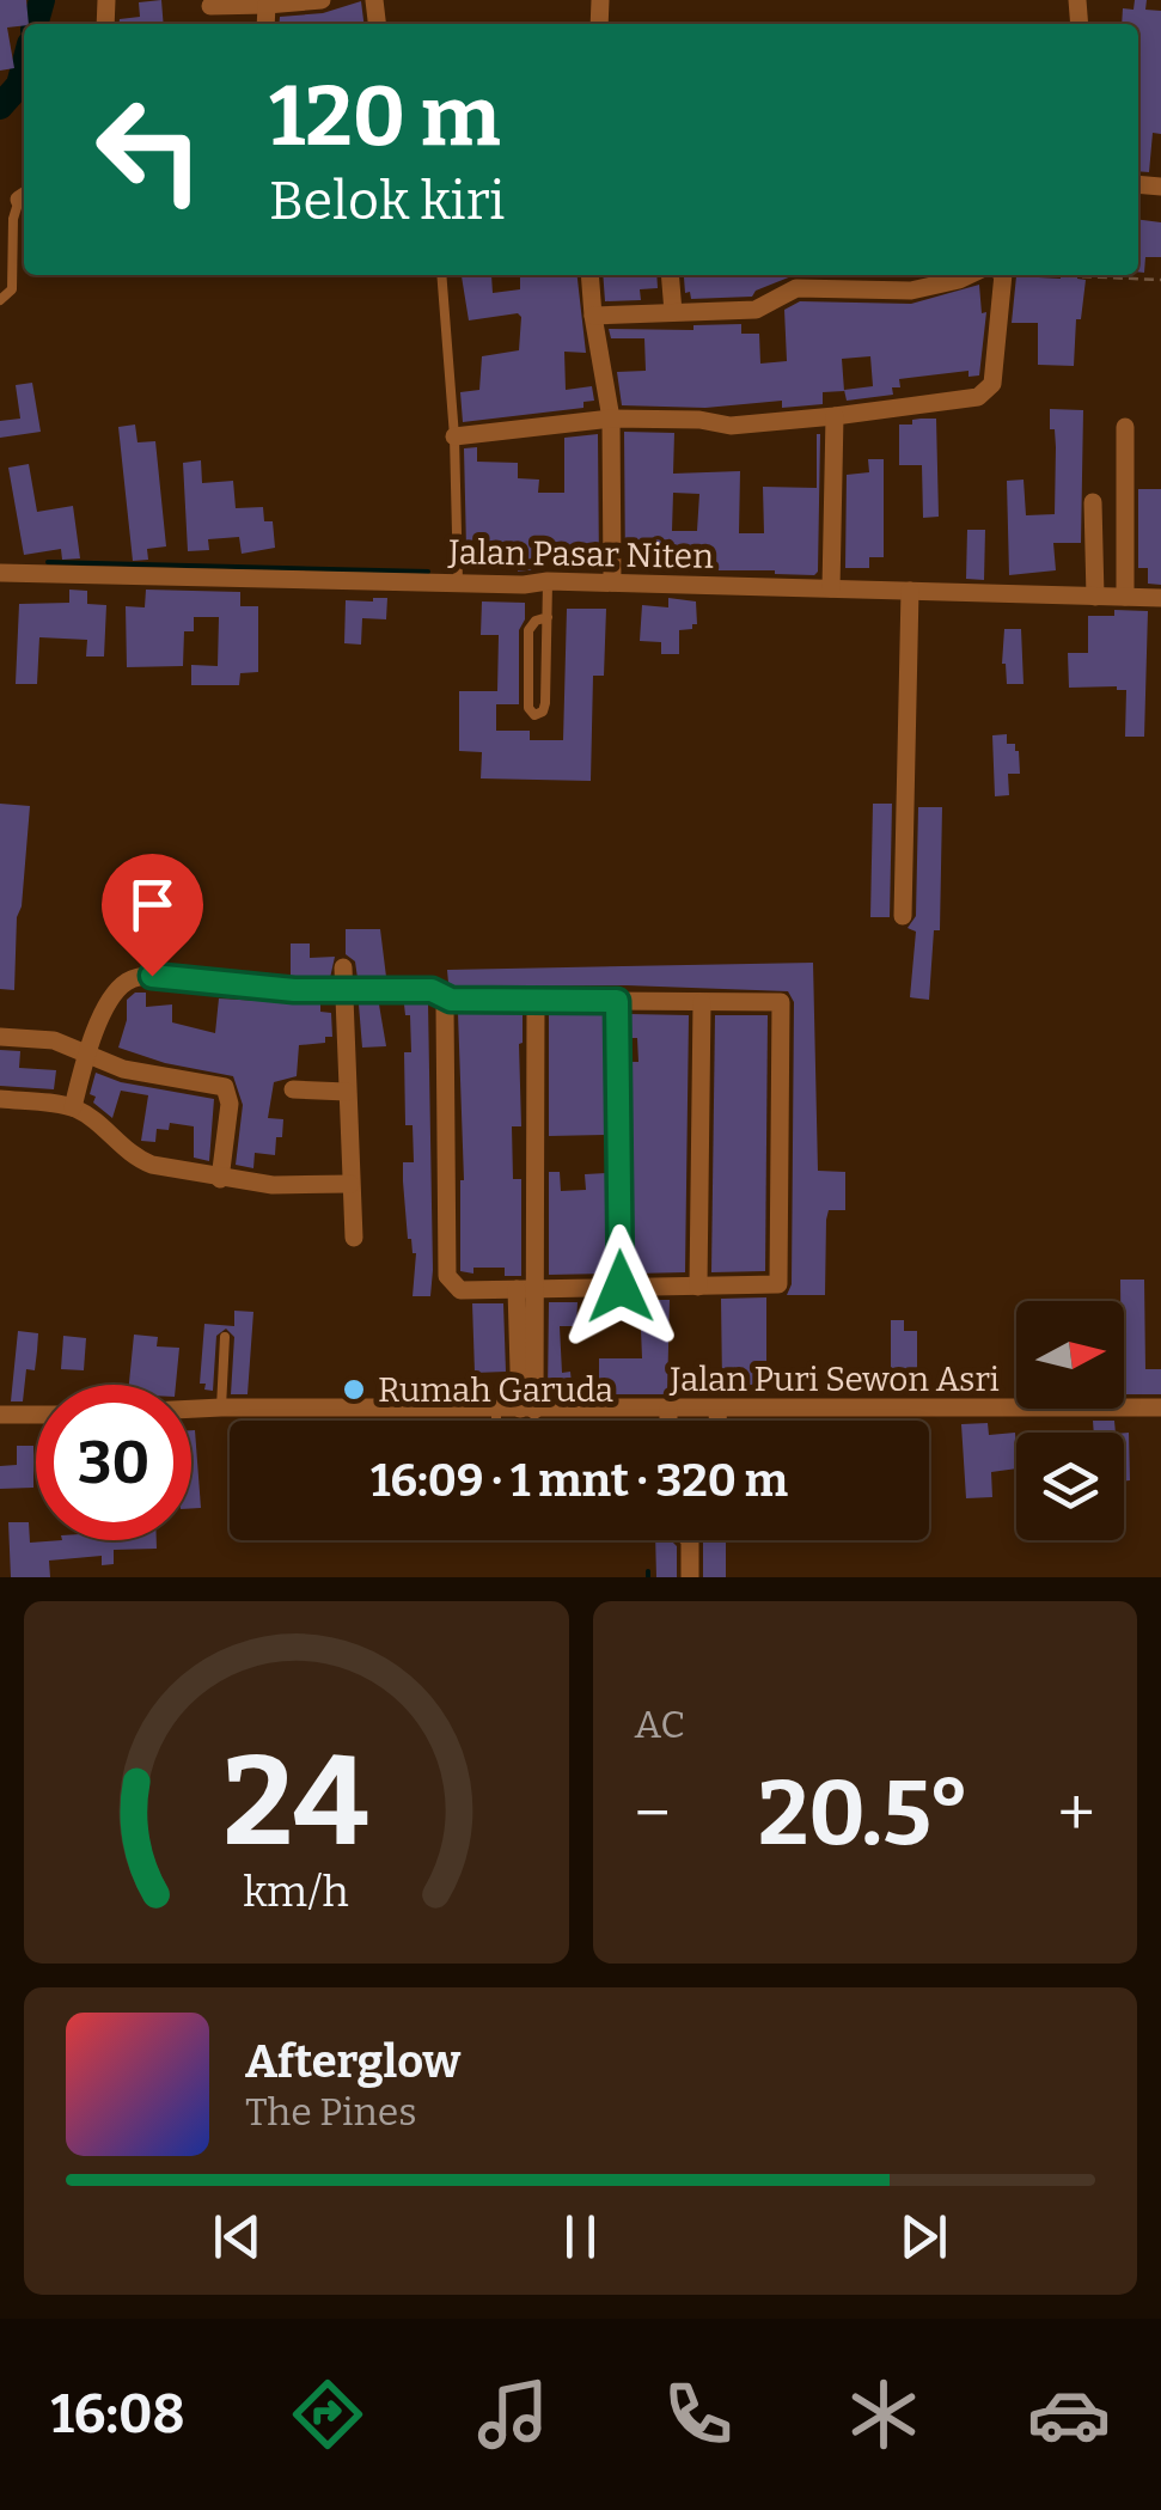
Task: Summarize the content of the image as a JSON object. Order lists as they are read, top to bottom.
{
  "streets": {
    "street": ["Jalan Pasar Niten", "Jalan Puri Sewon Asri"]
  },
  "places": ["Rumah Garuda"],
  "north": "right",
  "page": {
    "turn": ["120 m", "Belok kiri"],
    "limit": "30",
    "trip": "16:09 · 1 mnt · 320 m",
    "tile": "AC",
    "heat": ["−", "20.5°", "+"],
    "song": ["Afterglow", "The Pines"],
    "tabs": "16:08",
    "gauge": ["24", "km/h"]
  }
}
